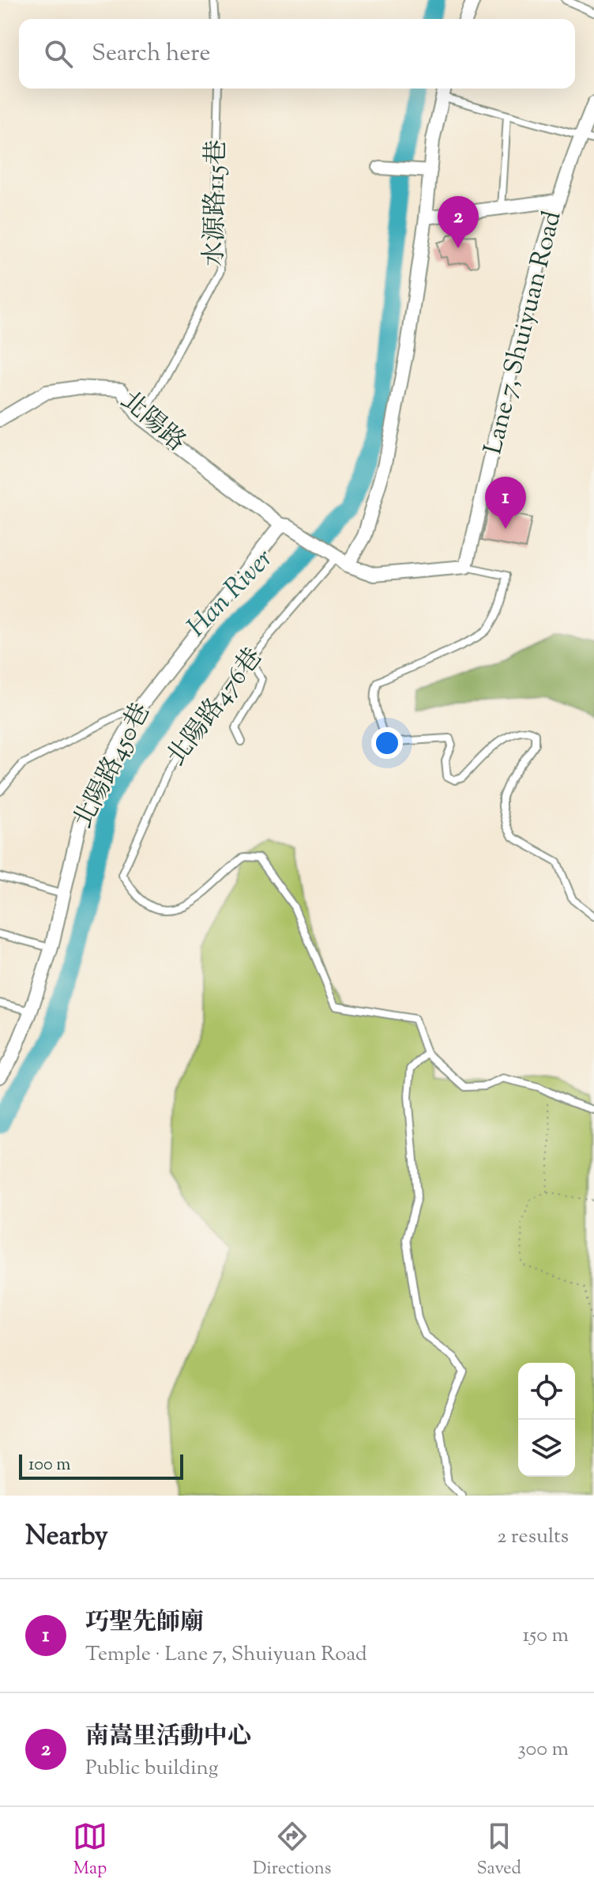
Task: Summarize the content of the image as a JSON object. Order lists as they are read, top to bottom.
{
  "streets": {
    "street": ["Lane 7, Shuiyuan Road", "北陽路", "北陽路450巷"],
    "lane": ["水源路115巷", "北陽路476巷"]
  },
  "crossings": [
    ["水源路115巷", "北陽路"],
    ["北陽路", "北陽路476巷"],
    ["北陽路", "北陽路450巷"]
  ],
  "water": ["Han River"],
  "scale_bar": "100 m",
  "page": {
    "search": "Search here",
    "pins": ["2", "1"],
    "scale": "100 m",
    "heading": ["Nearby", "2 results"],
    "list": [
      {
        "mark": "1",
        "name": "巧聖先師廟",
        "note": "Temple · Lane 7, Shuiyuan Road",
        "value": "150 m"
      },
      {
        "mark": "2",
        "name": "南嵩里活動中心",
        "note": "Public building",
        "value": "300 m"
      }
    ],
    "nav": ["Map", "Directions", "Saved"]
  }
}
